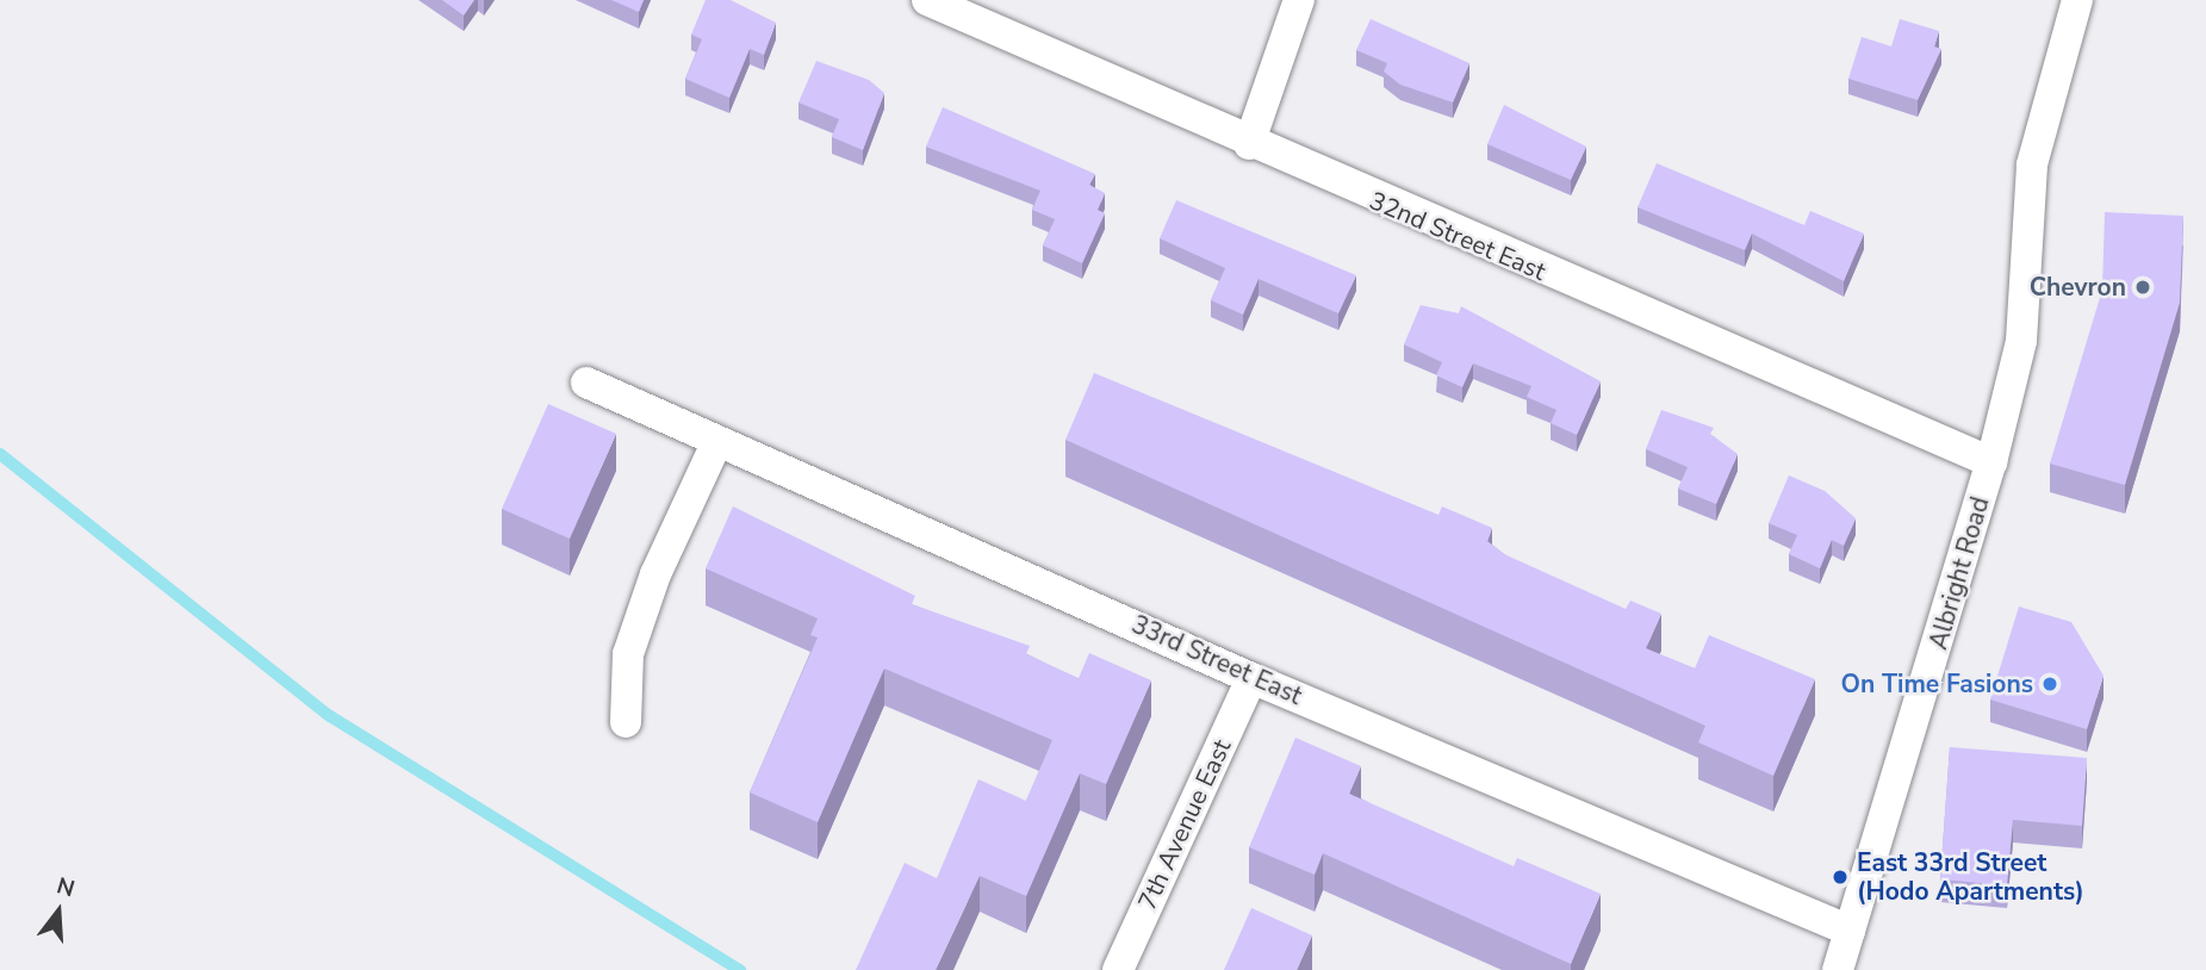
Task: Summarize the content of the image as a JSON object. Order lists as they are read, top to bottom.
{
  "streets": {
    "street": [
      "32nd Street East",
      "Albright Road",
      "33rd Street East",
      "7th Avenue East"
    ]
  },
  "crossings": [
    ["32nd Street East", "Albright Road"],
    ["Albright Road", "33rd Street East"],
    ["33rd Street East", "7th Avenue East"]
  ],
  "places": ["Chevron", "On Time Fasions", "East 33rd Street (Hodo Apartments)"],
  "north": "top"
}
